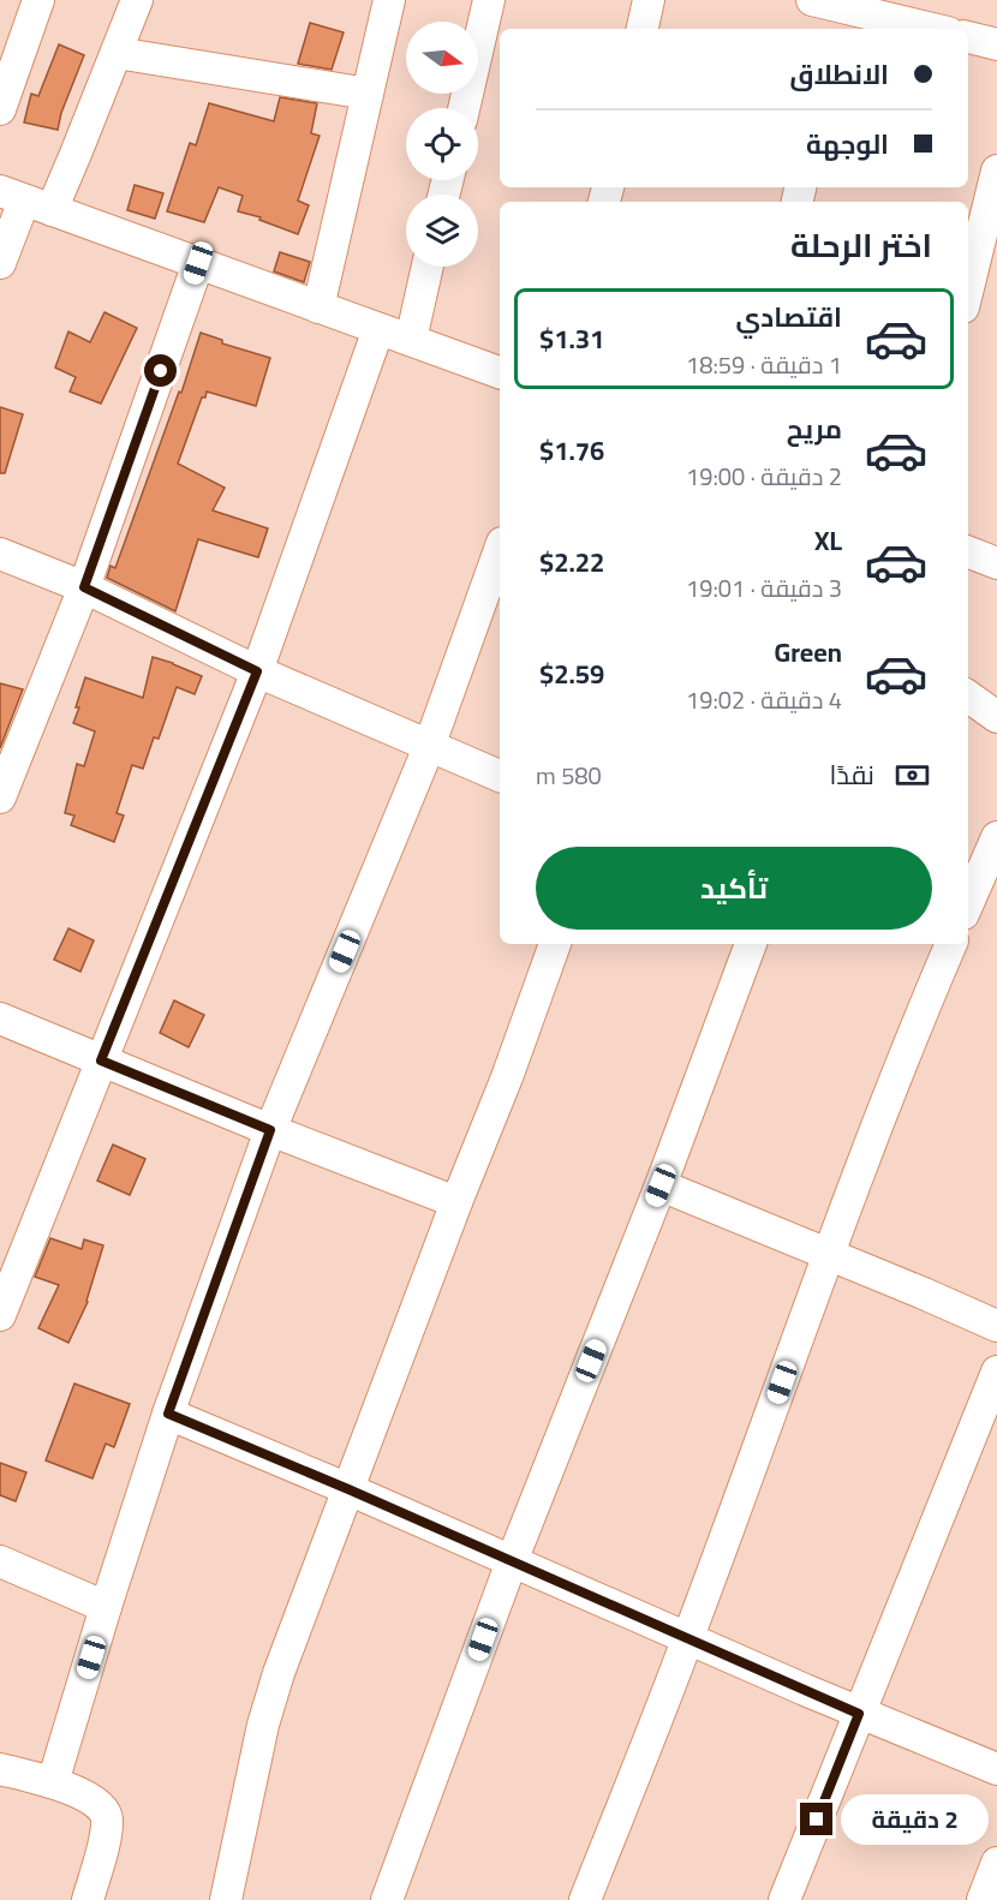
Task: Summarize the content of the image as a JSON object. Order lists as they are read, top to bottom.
{
  "north": "right",
  "page": {
    "banner": ["الانطلاق", "الوجهة"],
    "heading": "اختر الرحلة",
    "list": [
      {
        "name": "اقتصادي",
        "note": "1 دقيقة · 18:59",
        "value": "$1.31"
      },
      {
        "name": "مريح",
        "note": "2 دقيقة · 19:00",
        "value": "$1.76"
      },
      {
        "name": "XL",
        "note": "3 دقيقة · 19:01",
        "value": "$2.22"
      },
      {
        "name": "Green",
        "note": "4 دقيقة · 19:02",
        "value": "$2.59"
      }
    ],
    "pay": ["نقدًا", "580 m"],
    "buttons": "تأكيد",
    "bubble": "2 دقيقة"
  }
}
